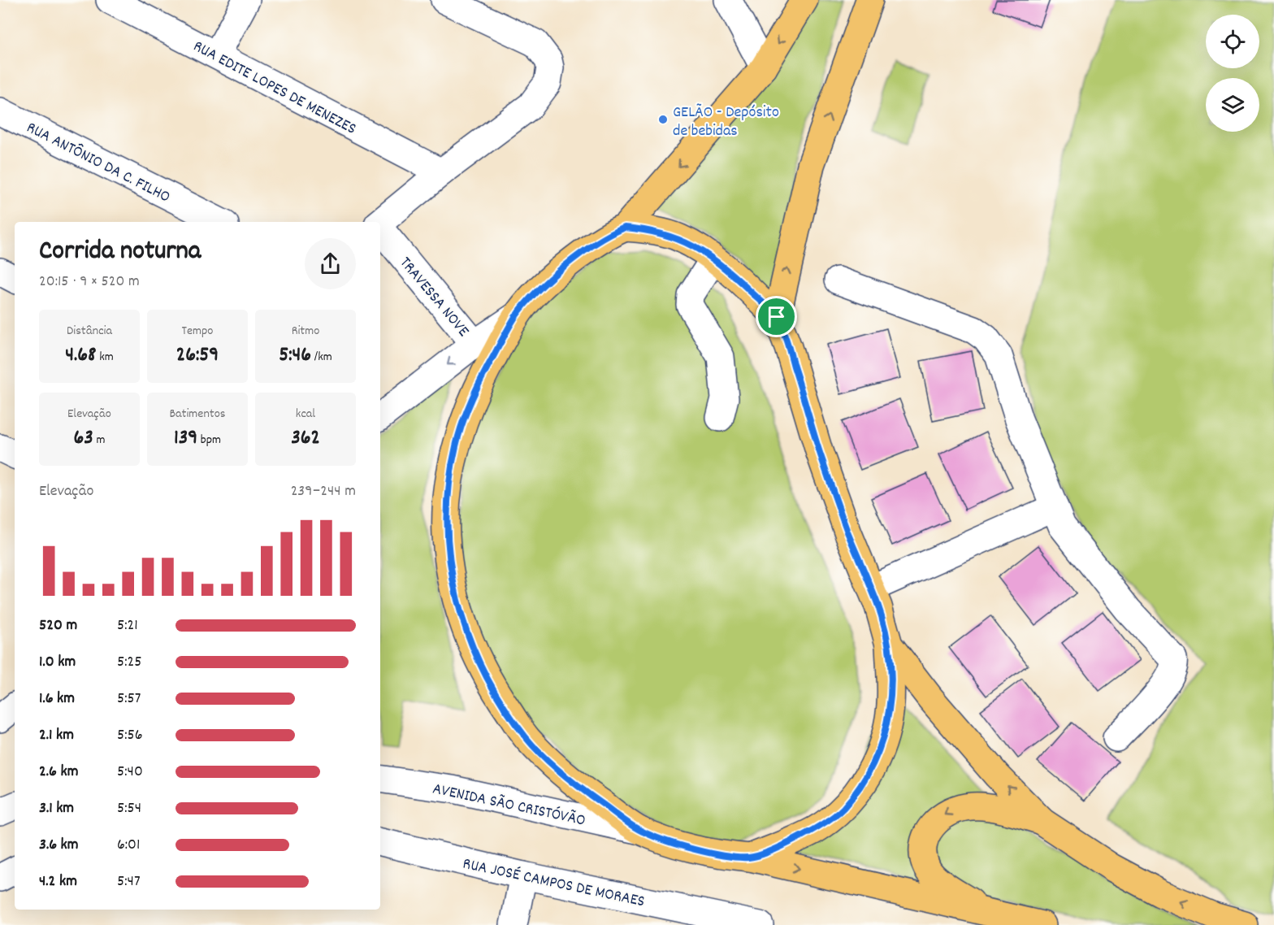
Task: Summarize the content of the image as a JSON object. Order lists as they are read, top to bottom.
{
  "streets": {
    "street": [
      "RUA EDITE LOPES DE MENEZES",
      "RUA ANTÔNIO DA C. FILHO",
      "TRAVESSA NOVE",
      "AVENIDA SÃO CRISTÓVÃO",
      "RUA JOSÉ CAMPOS DE MORAES"
    ]
  },
  "places": ["GELÃO - Depósito de bebidas"],
  "page": {
    "heading": ["Corrida noturna", "20:15 · 9 × 520 m"],
    "stats": [
      ["Distância", "4.68 km"],
      ["Tempo", "26:59"],
      ["Ritmo", "5:46 /km"],
      ["Elevação", "63 m"],
      ["Batimentos", "139 bpm"],
      ["kcal", "362"]
    ],
    "chart": ["Elevação", "239–244 m"],
    "list": [
      {
        "name": "520 m",
        "note": "5:21"
      },
      {
        "name": "1.0 km",
        "note": "5:25"
      },
      {
        "name": "1.6 km",
        "note": "5:57"
      },
      {
        "name": "2.1 km",
        "note": "5:56"
      },
      {
        "name": "2.6 km",
        "note": "5:40"
      },
      {
        "name": "3.1 km",
        "note": "5:54"
      },
      {
        "name": "3.6 km",
        "note": "6:01"
      },
      {
        "name": "4.2 km",
        "note": "5:47"
      }
    ]
  }
}
